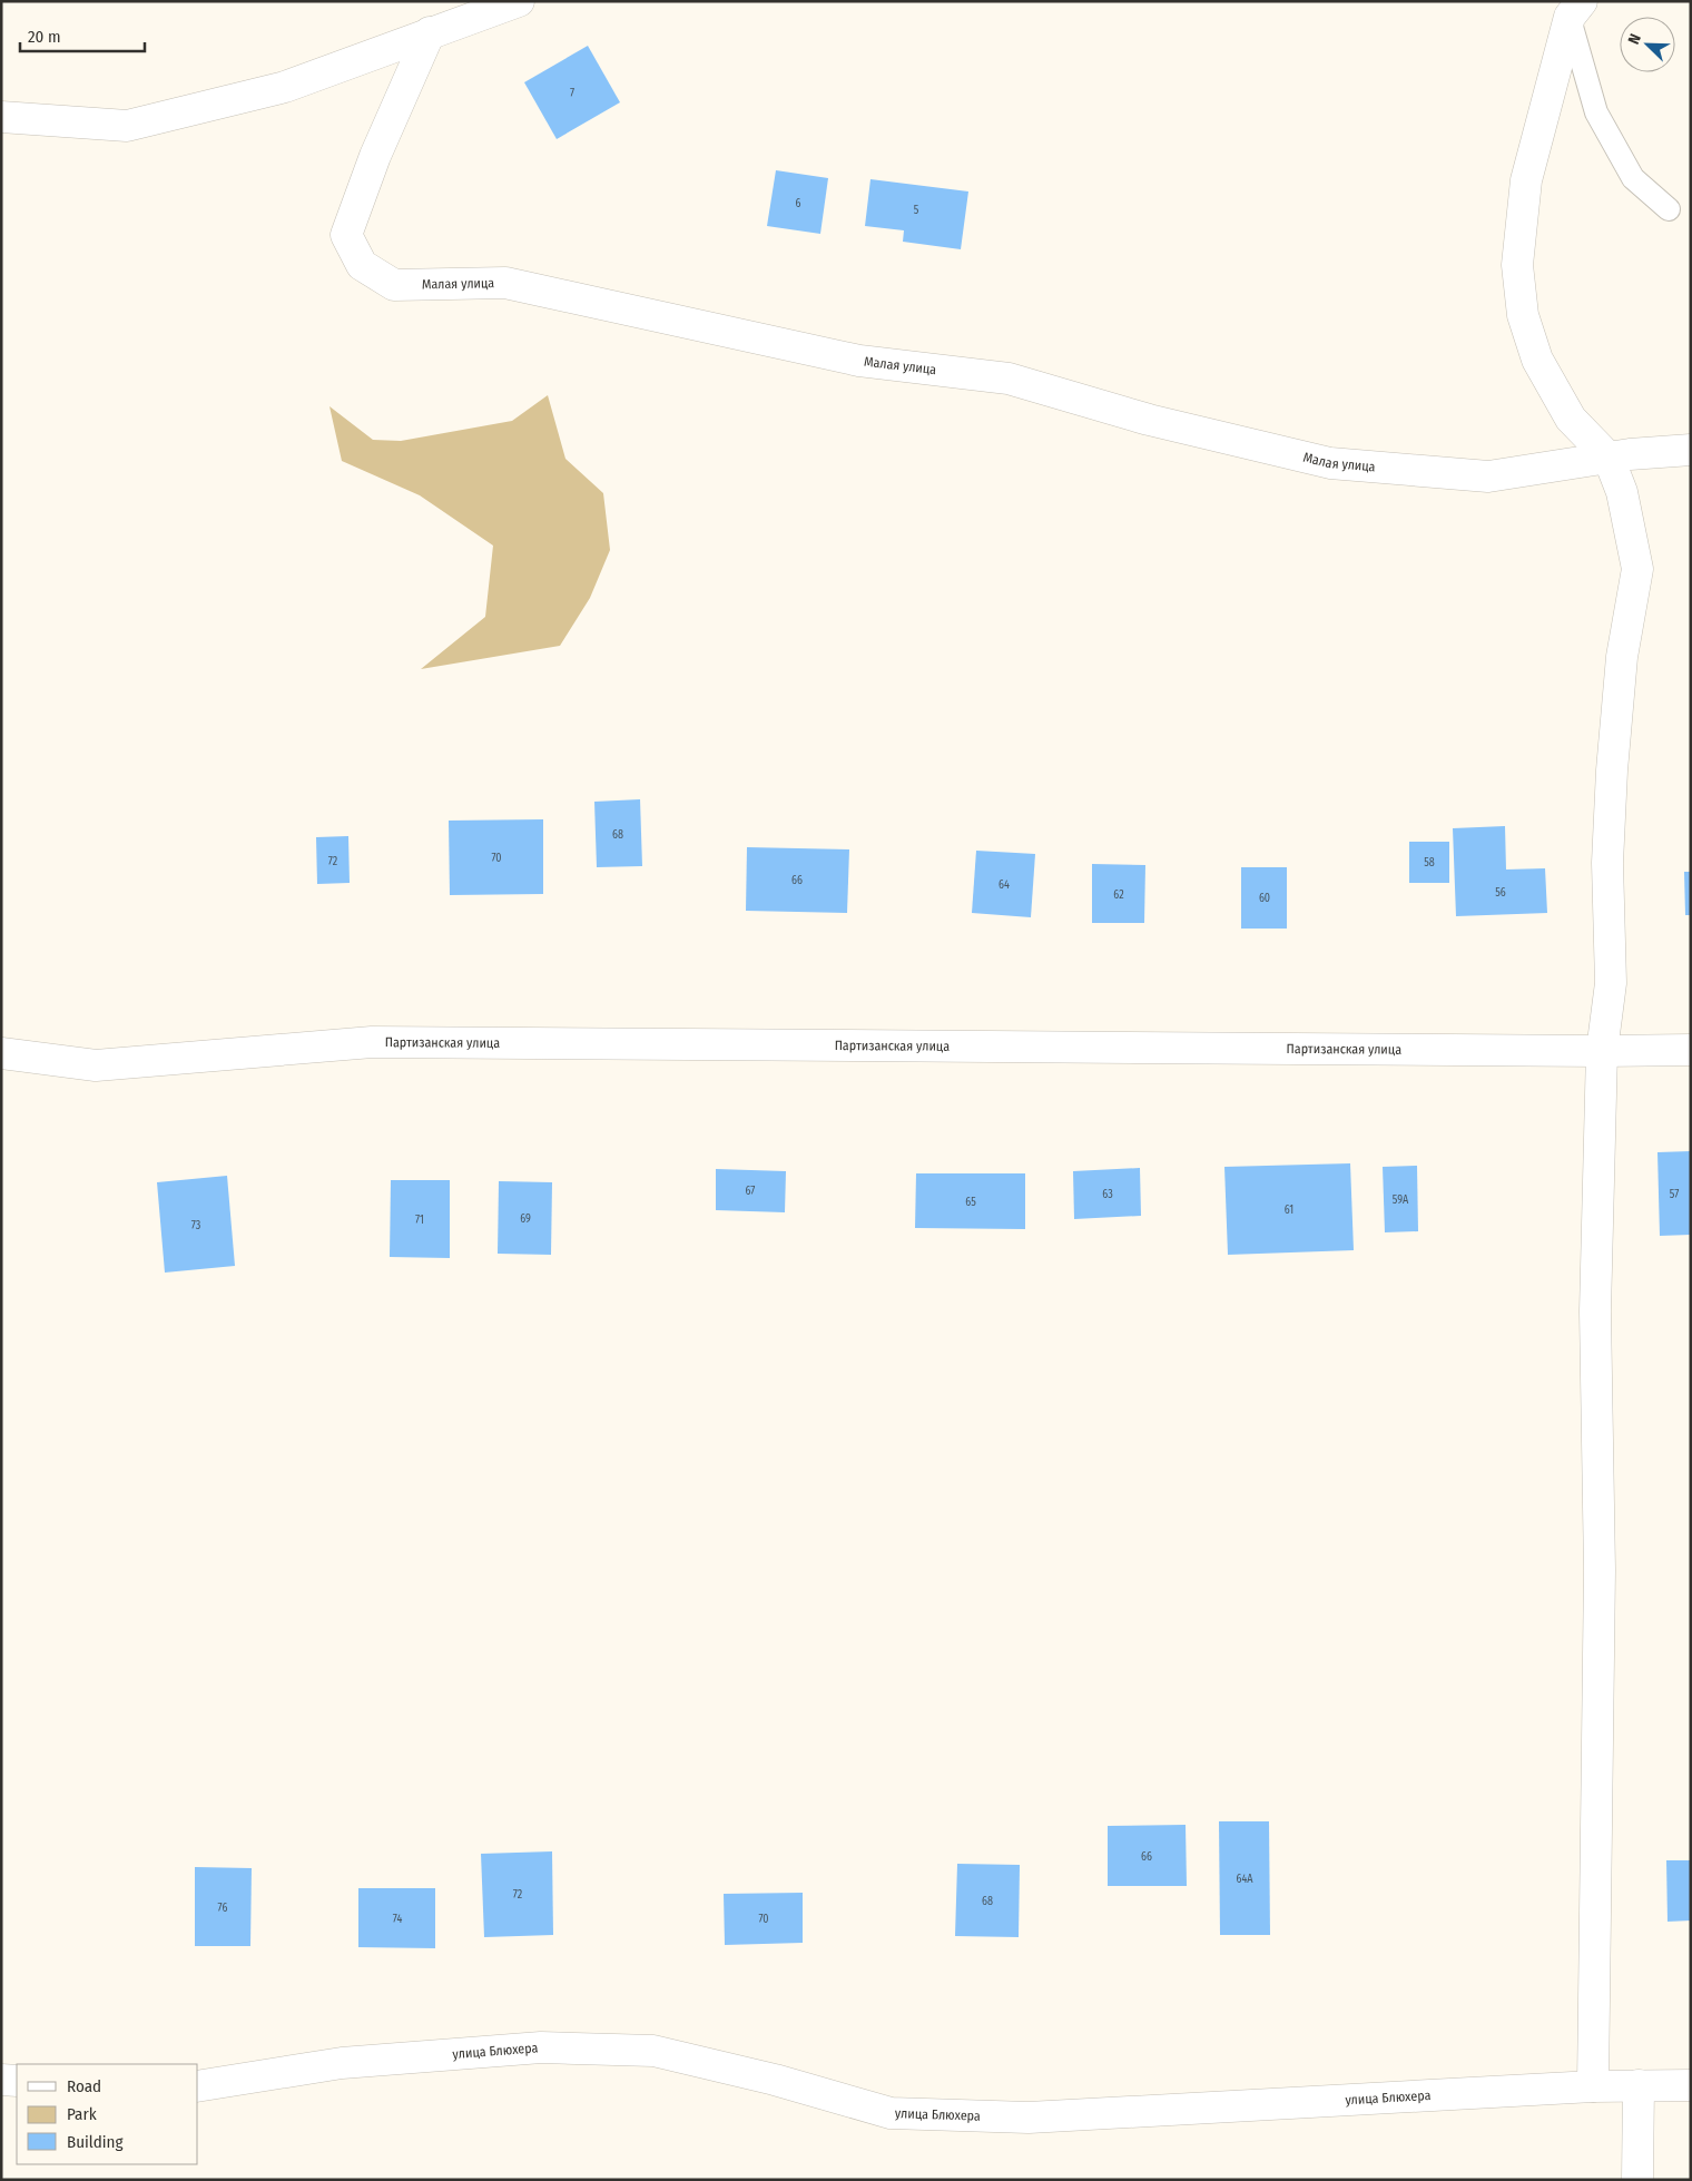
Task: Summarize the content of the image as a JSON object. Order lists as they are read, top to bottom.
{
  "streets": {
    "street": ["Малая улица", "Партизанская улица", "улица Блюхера"]
  },
  "house_numbers": [
    "7",
    "6",
    "5",
    "68",
    "70",
    "72",
    "58",
    "66",
    "64",
    "56",
    "62",
    "60",
    "67",
    "63",
    "57",
    "59А",
    "65",
    "61",
    "69",
    "71",
    "73",
    "66",
    "64А",
    "72",
    "68",
    "76",
    "74",
    "70"
  ],
  "legend": ["Road", "Park", "Building"],
  "scale_bar": "20 m",
  "north": "top left"
}
